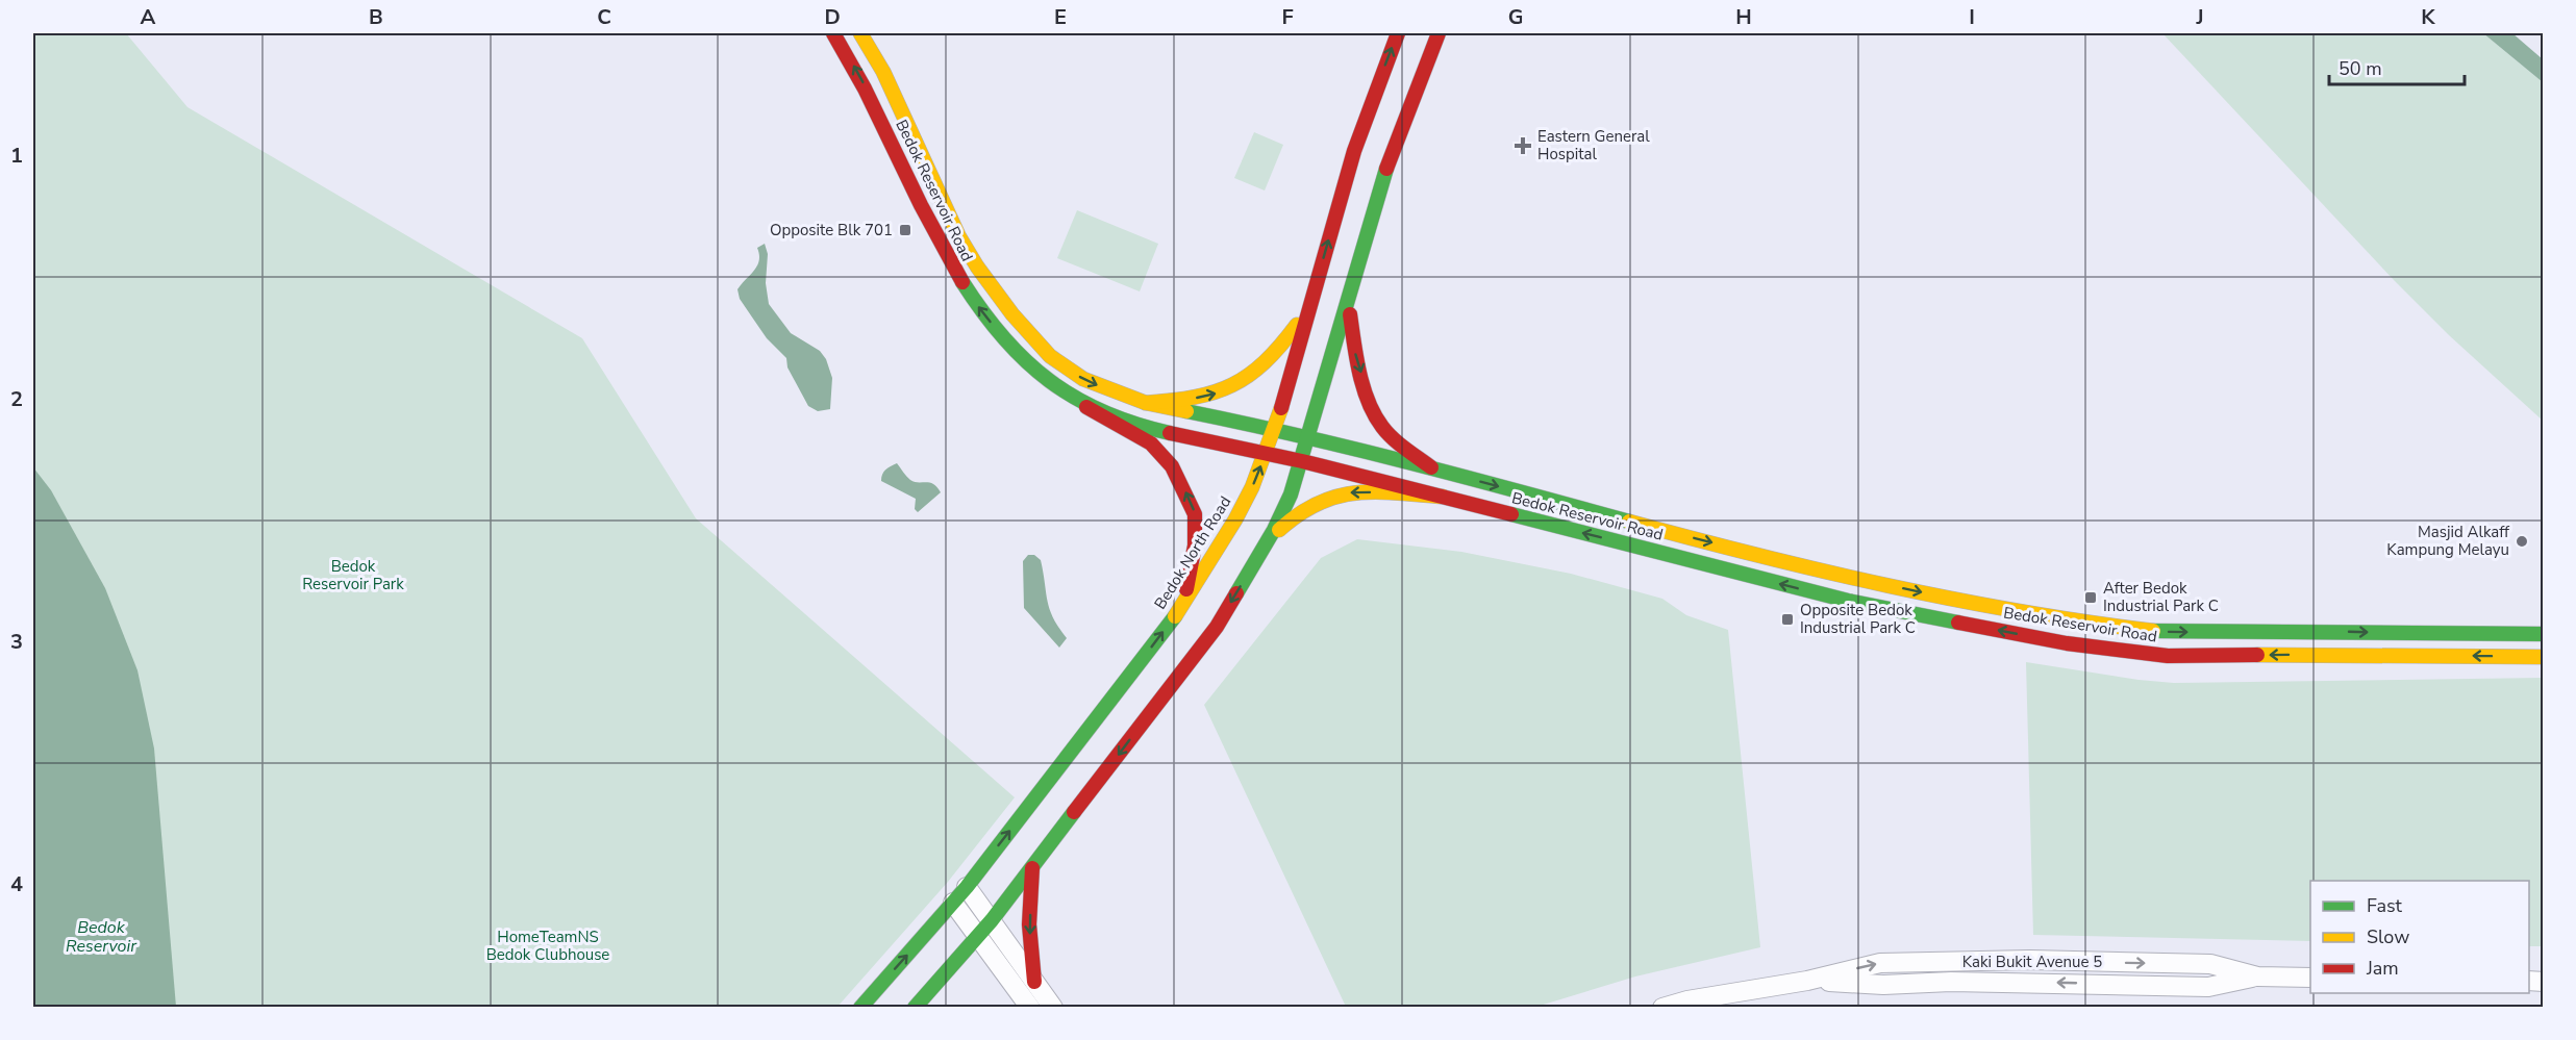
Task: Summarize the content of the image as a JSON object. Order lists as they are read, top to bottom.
{
  "streets": {
    "main road": ["Bedok Reservoir Road", "Bedok North Road"],
    "street": ["Kaki Bukit Avenue 5"]
  },
  "crossings": [
    ["Bedok Reservoir Road", "Bedok North Road"]
  ],
  "water": ["Bedok Reservoir"],
  "parks": ["Bedok Reservoir Park", "HomeTeamNS Bedok Clubhouse"],
  "places": {
    "health": ["Eastern General Hospital"],
    "transit": ["Opposite Blk 701", "After Bedok Industrial Park C", "Opposite Bedok Industrial Park C"],
    "other": ["Masjid Alkaff Kampung Melayu"]
  },
  "legend": ["Fast", "Slow", "Jam"],
  "scale_bar": "50 m",
  "grid": {
    "columns": [
      "A",
      "B",
      "C",
      "D",
      "E",
      "F",
      "G",
      "H",
      "I",
      "J",
      "K"
    ],
    "rows": [
      "1",
      "2",
      "3",
      "4"
    ]
  }
}
